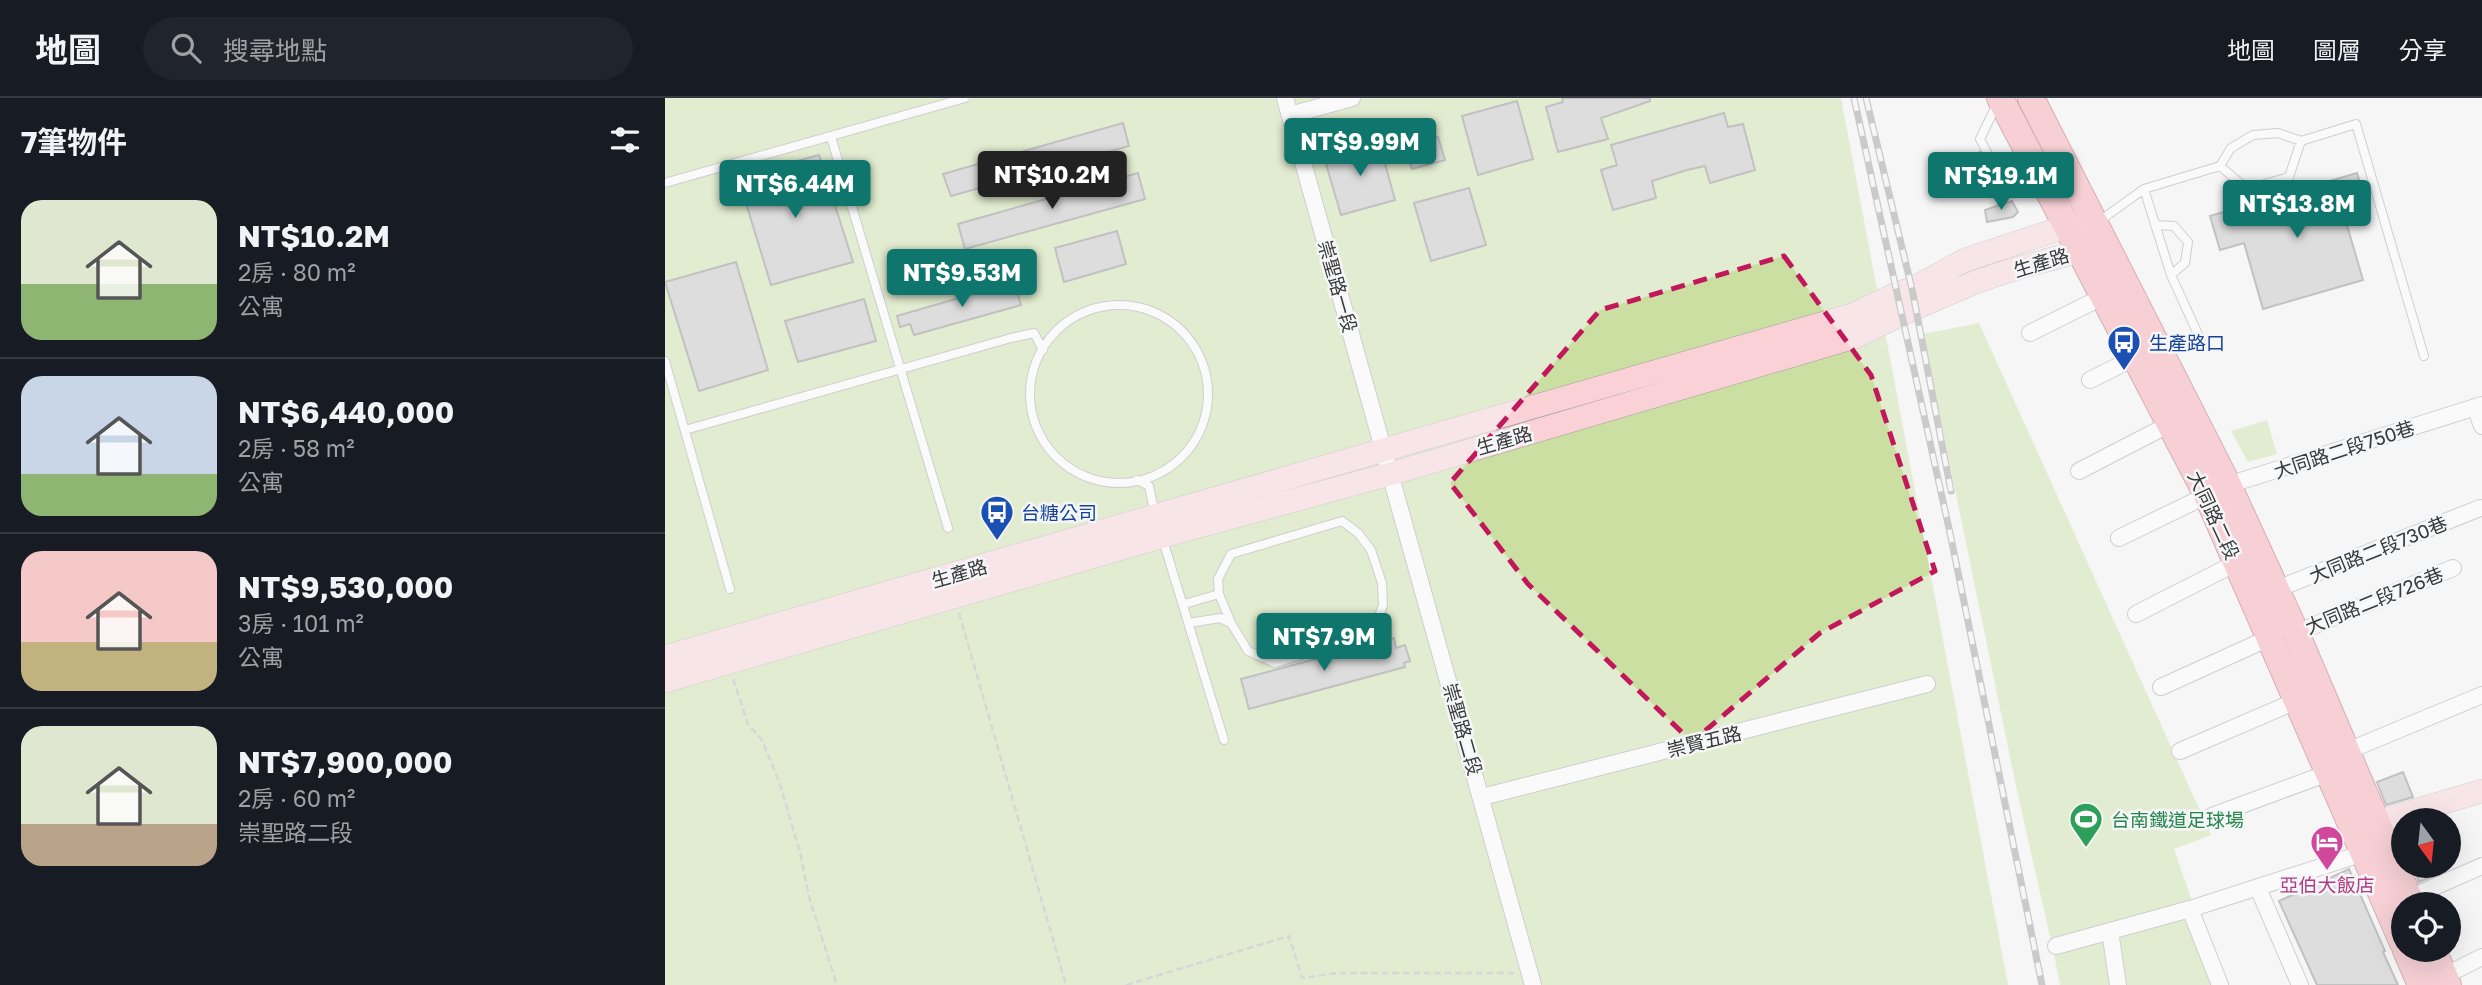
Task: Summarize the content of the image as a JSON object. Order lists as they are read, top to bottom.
{
  "streets": {
    "main road": ["大同路二段"],
    "street": [
      "生產路",
      "崇聖路一段",
      "大同路二段750巷",
      "大同路二段730巷",
      "大同路二段726巷",
      "崇聖路二段",
      "崇賢五路"
    ]
  },
  "crossings": [
    ["生產路", "崇聖路一段"],
    ["生產路", "大同路二段"],
    ["生產路", "崇聖路二段"],
    ["崇聖路一段", "崇聖路二段"],
    ["大同路二段750巷", "大同路二段"],
    ["大同路二段", "大同路二段730巷"],
    ["大同路二段", "大同路二段726巷"],
    ["崇聖路二段", "崇賢五路"]
  ],
  "places": {
    "bus stop": ["生產路口", "台糖公司"],
    "sports": ["台南鐵道足球場"],
    "hotel": ["亞伯大飯店"]
  },
  "north": "bottom",
  "page": {
    "header": "地圖",
    "search": "搜尋地點",
    "nav": ["地圖", "圖層", "分享"],
    "heading": "7筆物件",
    "price": [
      "NT$9.99M",
      "NT$10.2M",
      "NT$19.1M",
      "NT$6.44M",
      "NT$13.8M",
      "NT$9.53M",
      "NT$7.9M"
    ],
    "list": [
      {
        "name": "NT$10.2M",
        "note": "2房 · 80 m² · 公寓"
      },
      {
        "name": "NT$6,440,000",
        "note": "2房 · 58 m² · 公寓"
      },
      {
        "name": "NT$9,530,000",
        "note": "3房 · 101 m² · 公寓"
      },
      {
        "name": "NT$7,900,000",
        "note": "2房 · 60 m² · 崇聖路二段"
      }
    ]
  }
}
